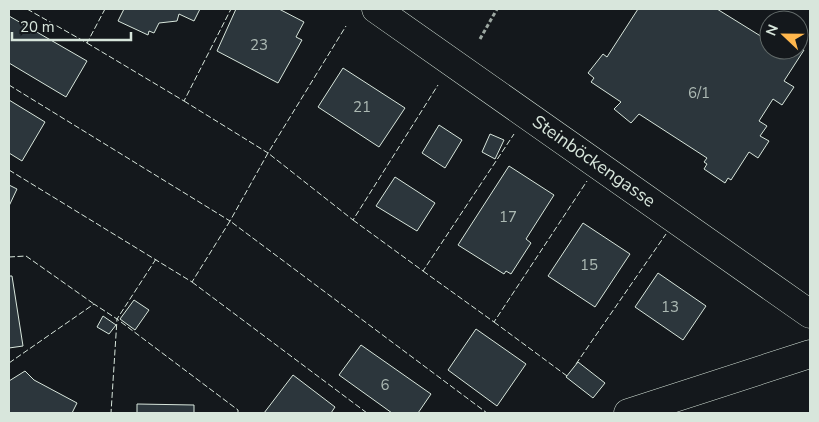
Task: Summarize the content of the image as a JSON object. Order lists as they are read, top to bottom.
{
  "streets": {
    "street": ["Steinböckengasse"]
  },
  "house_numbers": [
    "23",
    "6/1",
    "21",
    "17",
    "15",
    "13",
    "6"
  ],
  "scale_bar": "20 m",
  "north": "left"
}
